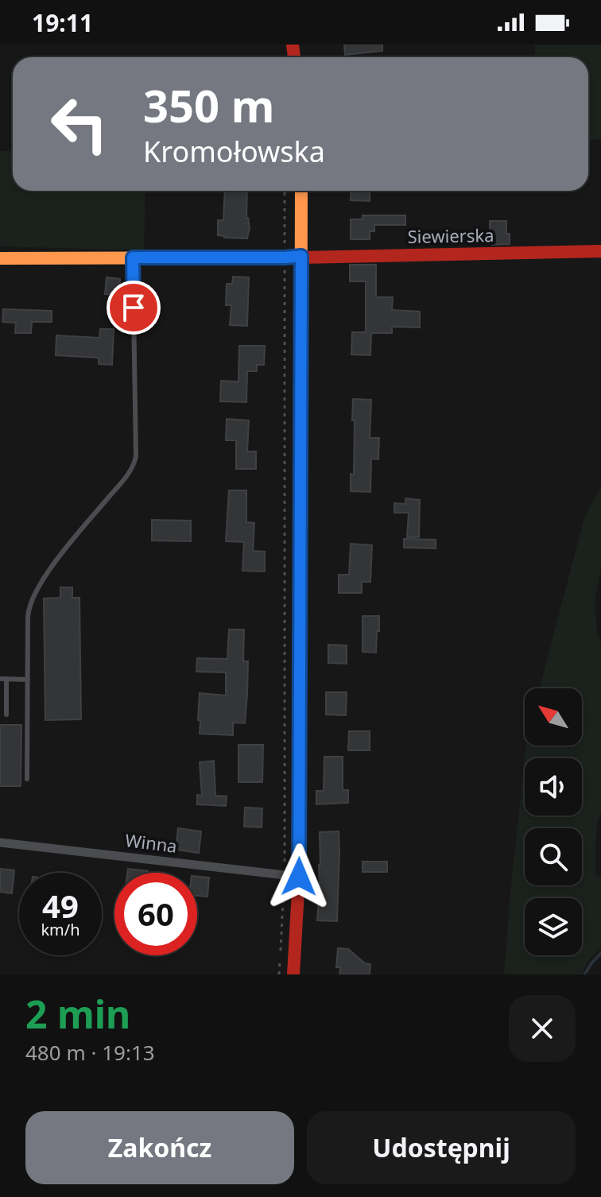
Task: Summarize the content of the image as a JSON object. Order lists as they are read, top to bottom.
{
  "streets": {
    "main road": ["Siewierska"],
    "street": ["Winna"]
  },
  "north": "top left",
  "page": {
    "status": "19:11",
    "turn": ["350 m", "Kromołowska"],
    "speed": "49 km/h",
    "limit": "60",
    "heading": ["2 min", "480 m · 19:13"],
    "buttons": ["Zakończ", "Udostępnij"]
  }
}
